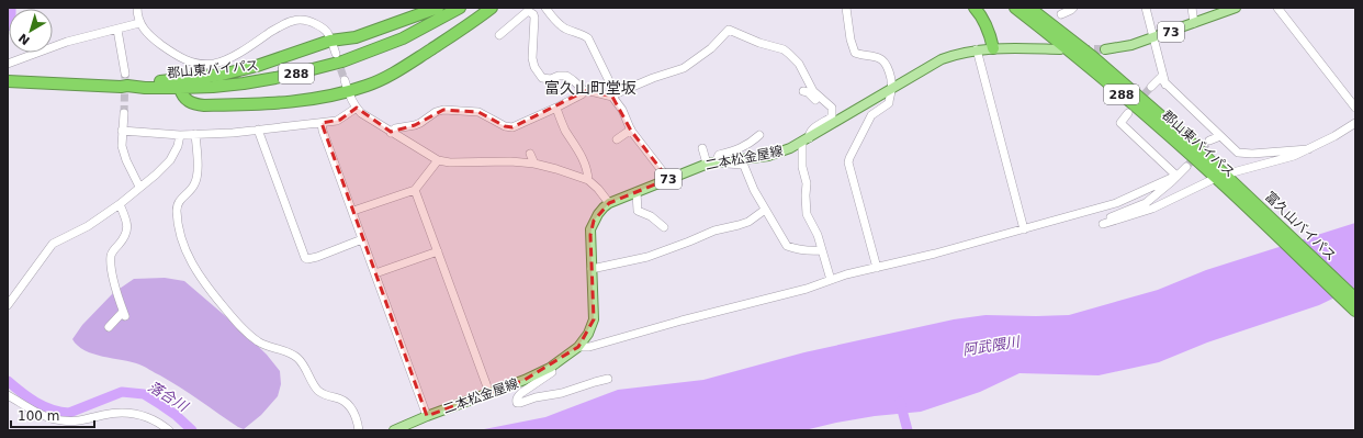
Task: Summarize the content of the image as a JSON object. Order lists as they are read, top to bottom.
{
  "streets": {
    "highway": ["郡山東バイパス", "288", "富久山バイパス"],
    "main road": ["73", "二本松金屋線"]
  },
  "crossings": [
    ["郡山東バイパス", "富久山バイパス"]
  ],
  "districts": ["富久山町堂坂"],
  "water": ["阿武隈川", "落合川"],
  "scale_bar": "100 m",
  "north": "bottom left"
}
